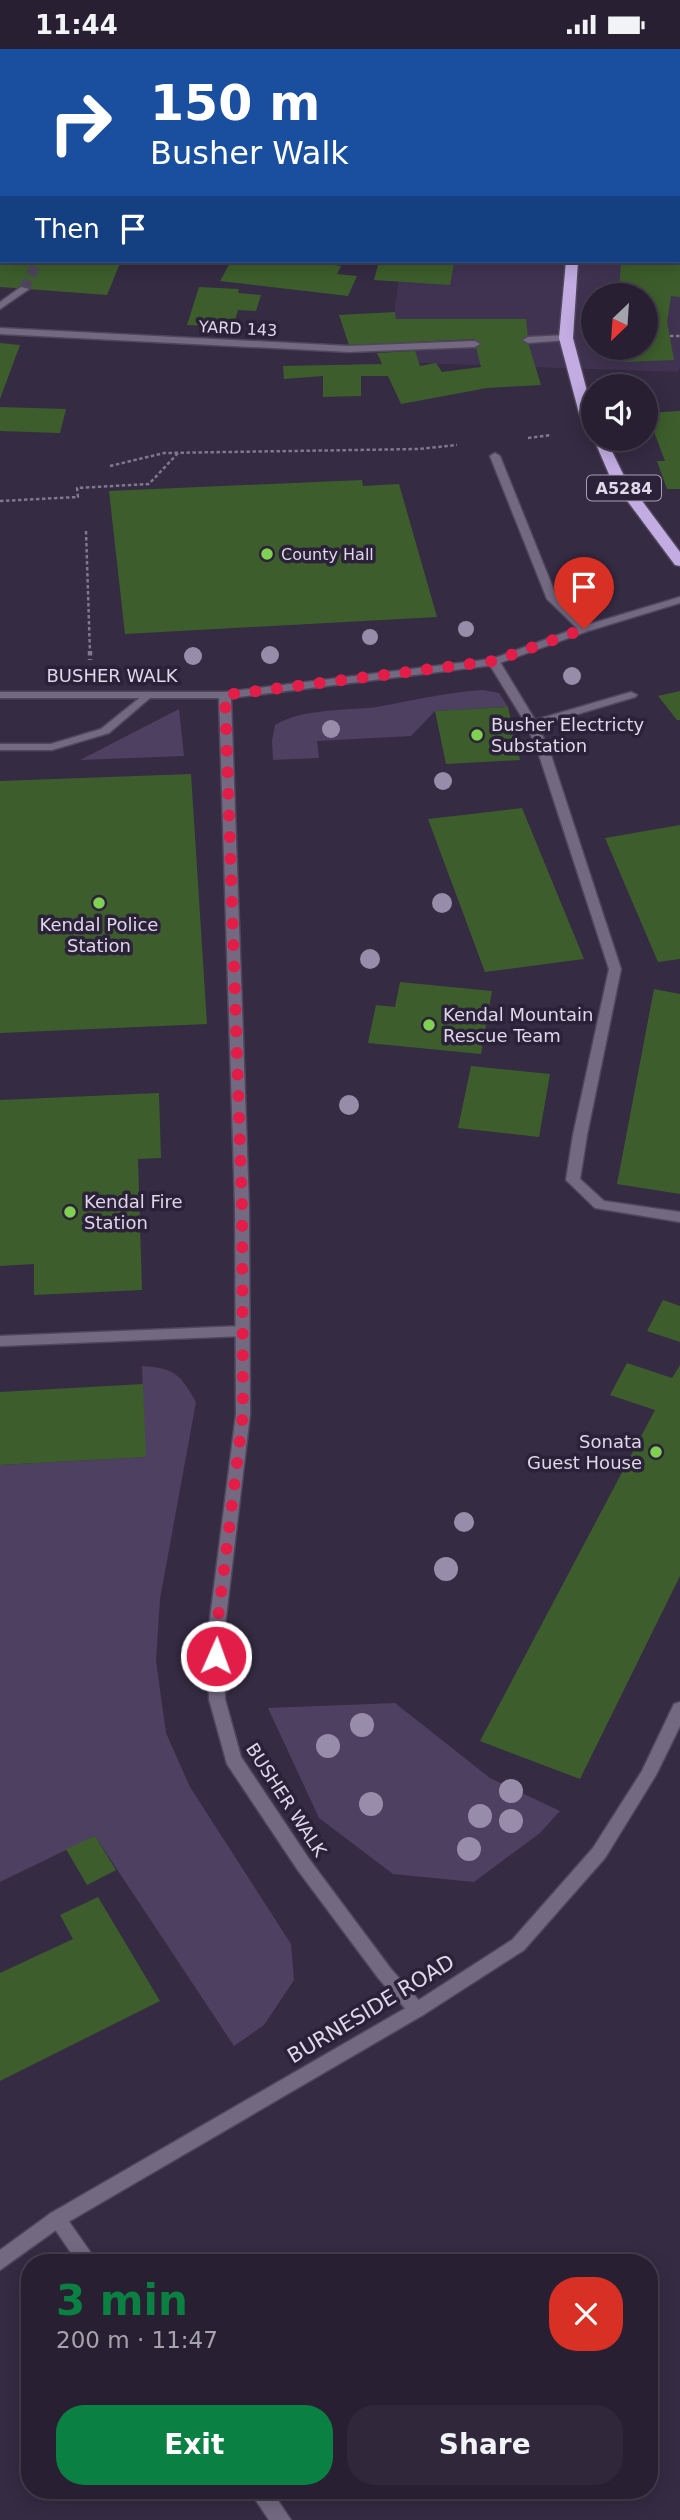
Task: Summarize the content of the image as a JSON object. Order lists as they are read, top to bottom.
{
  "streets": {
    "highway": ["A5284"],
    "street": ["YARD 143", "BUSHER WALK", "BURNESIDE ROAD"]
  },
  "crossings": [
    ["BUSHER WALK", "BURNESIDE ROAD"]
  ],
  "places": [
    "County Hall",
    "Busher Electricty Substation",
    "Kendal Police Station",
    "Kendal Mountain Rescue Team",
    "Kendal Fire Station",
    "Sonata Guest House"
  ],
  "north": "bottom left",
  "page": {
    "status": "11:44",
    "turn": ["150 m", "Busher Walk"],
    "then": "Then",
    "heading": ["3 min", "200 m · 11:47"],
    "buttons": ["Exit", "Share"]
  }
}
